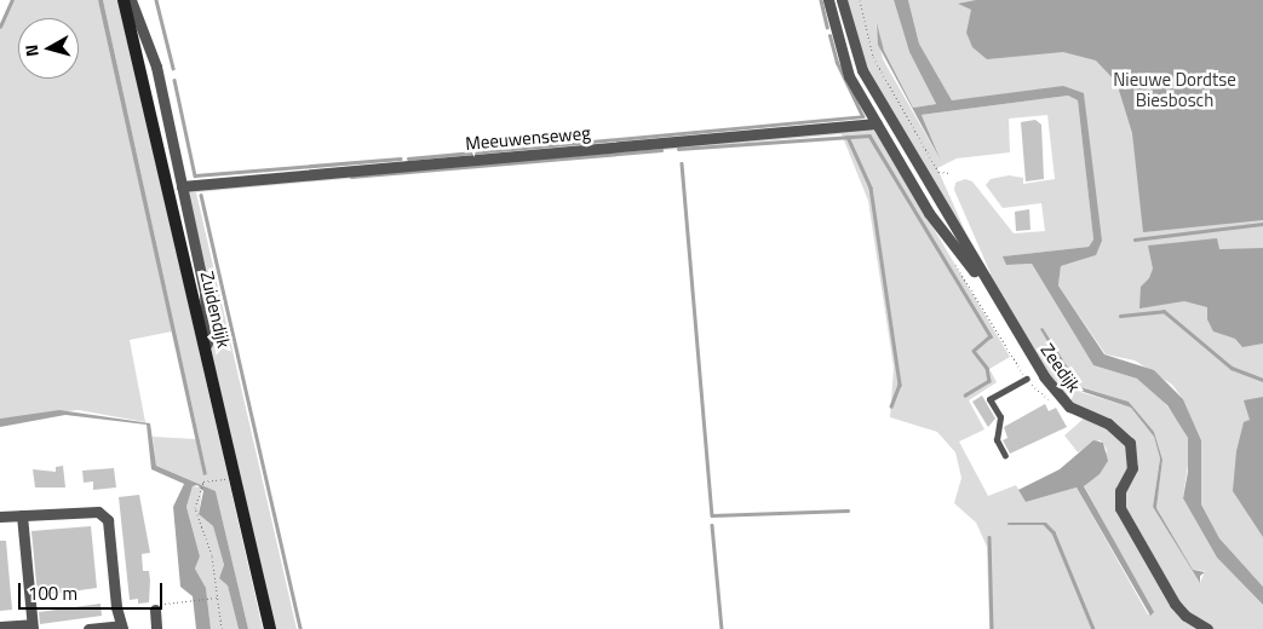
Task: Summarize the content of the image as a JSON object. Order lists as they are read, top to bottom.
{
  "streets": {
    "street": ["Meeuwenseweg", "Zuidendijk", "Zeedijk"]
  },
  "crossings": [
    ["Meeuwenseweg", "Zeedijk"]
  ],
  "parks": ["Nieuwe Dordtse Biesbosch"],
  "scale_bar": "100 m",
  "north": "left"
}
